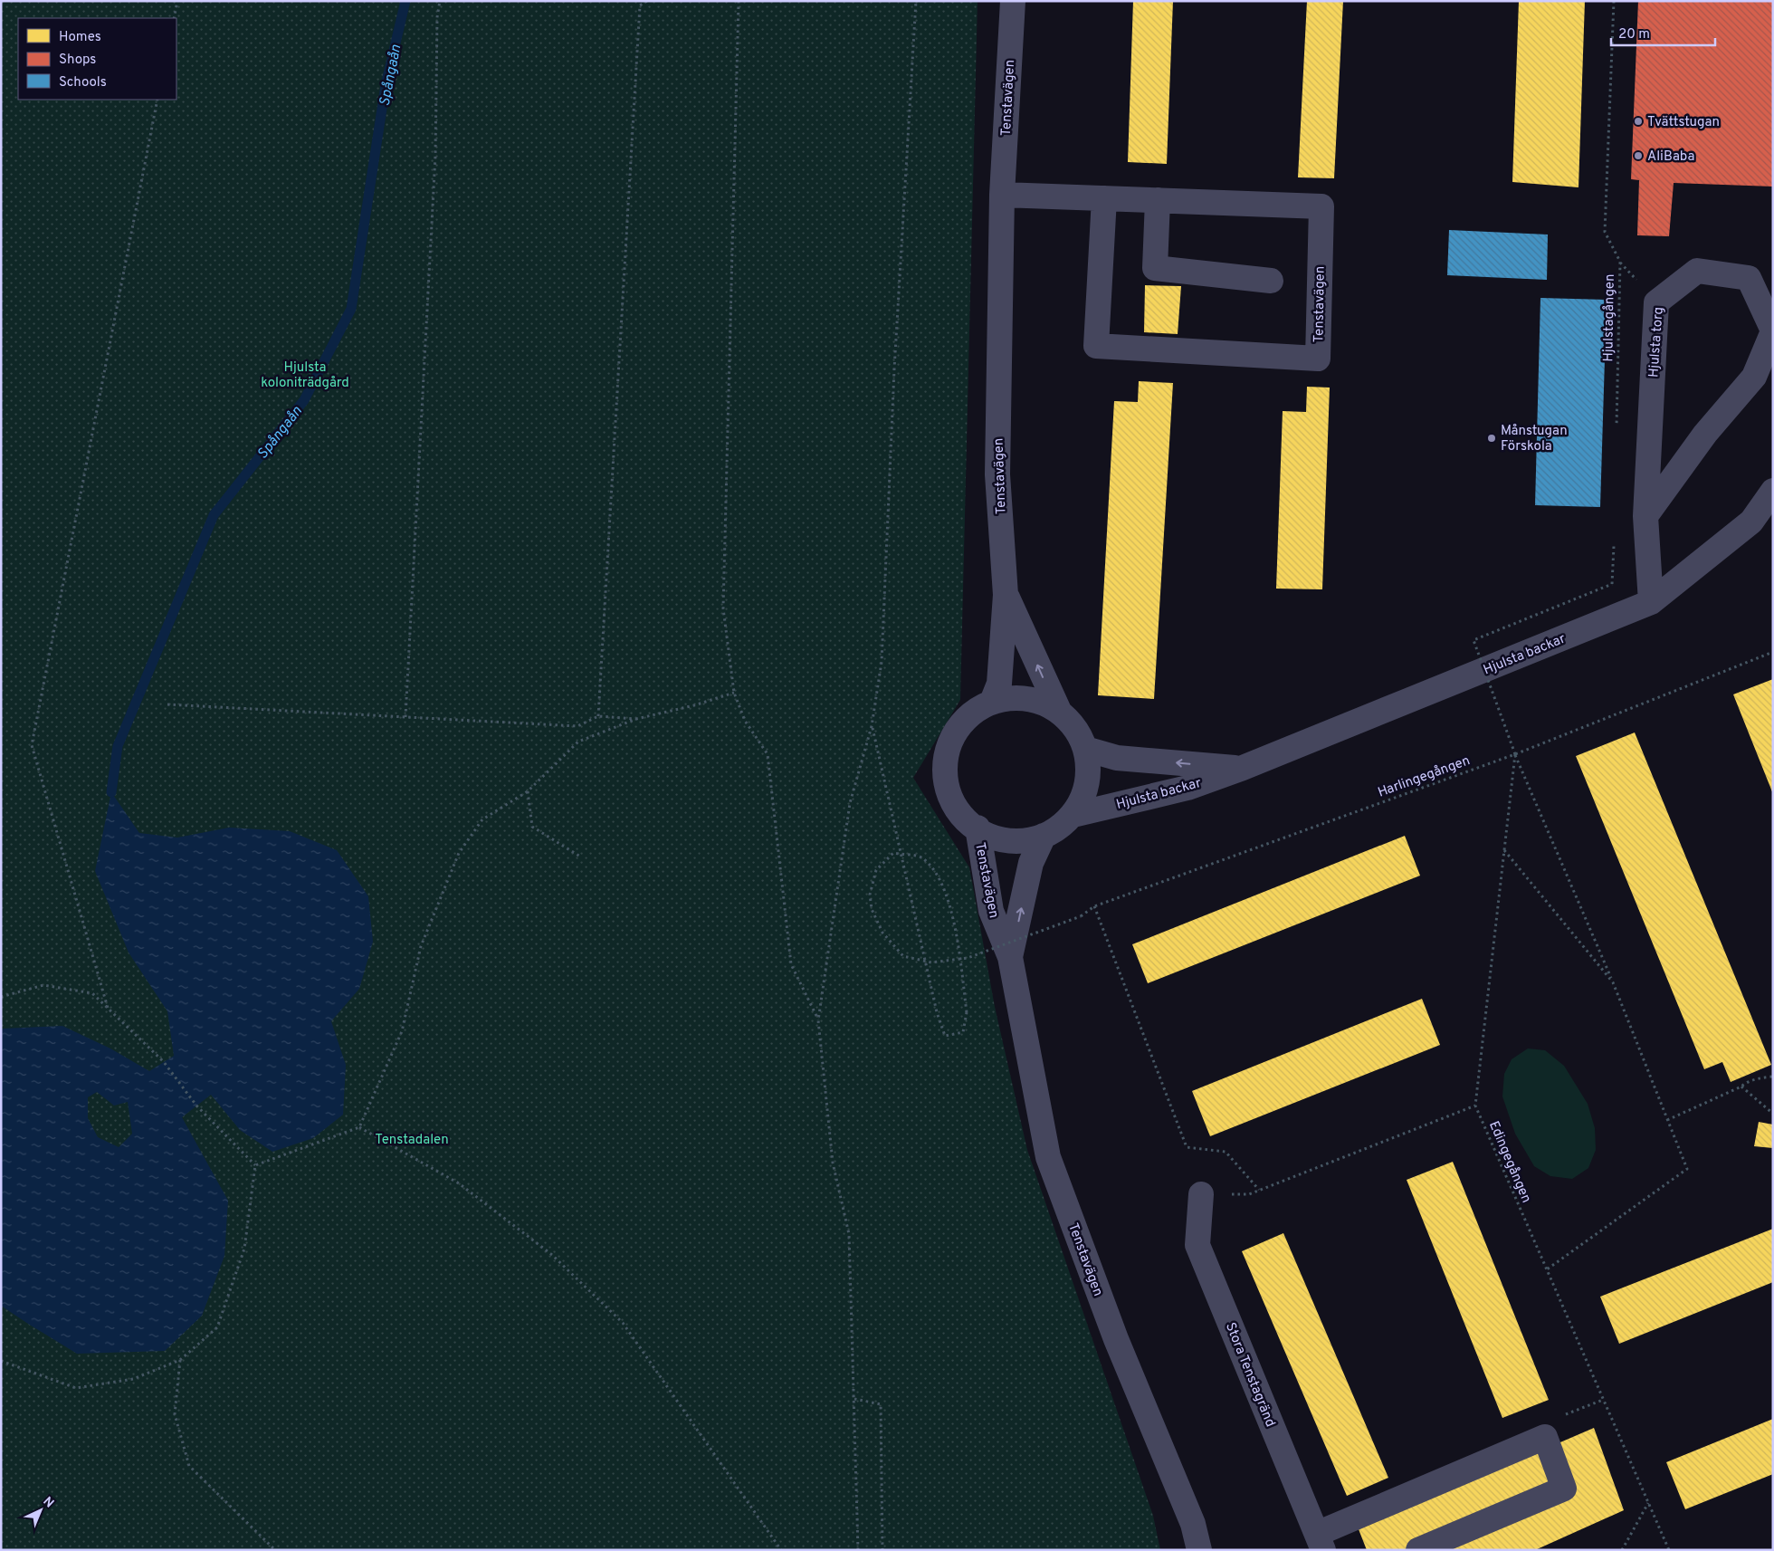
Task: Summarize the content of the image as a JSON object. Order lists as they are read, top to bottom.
{
  "streets": {
    "street": [
      "Tenstavägen",
      "Hjulsta torg",
      "Hjulsta backar",
      "Stora Tenstagränd"
    ],
    "path": ["Hjulstagången", "Harlingegången", "Edingegången"]
  },
  "crossings": [
    ["Tenstavägen", "Hjulsta backar"],
    ["Hjulsta torg", "Hjulsta backar"]
  ],
  "water": ["Spångaån"],
  "parks": ["Hjulsta koloniträdgård", "Tenstadalen"],
  "places": ["Tvättstugan", "AliBaba", "Månstugan Förskola"],
  "legend": ["Homes", "Shops", "Schools"],
  "scale_bar": "20 m",
  "north": "top right"
}
